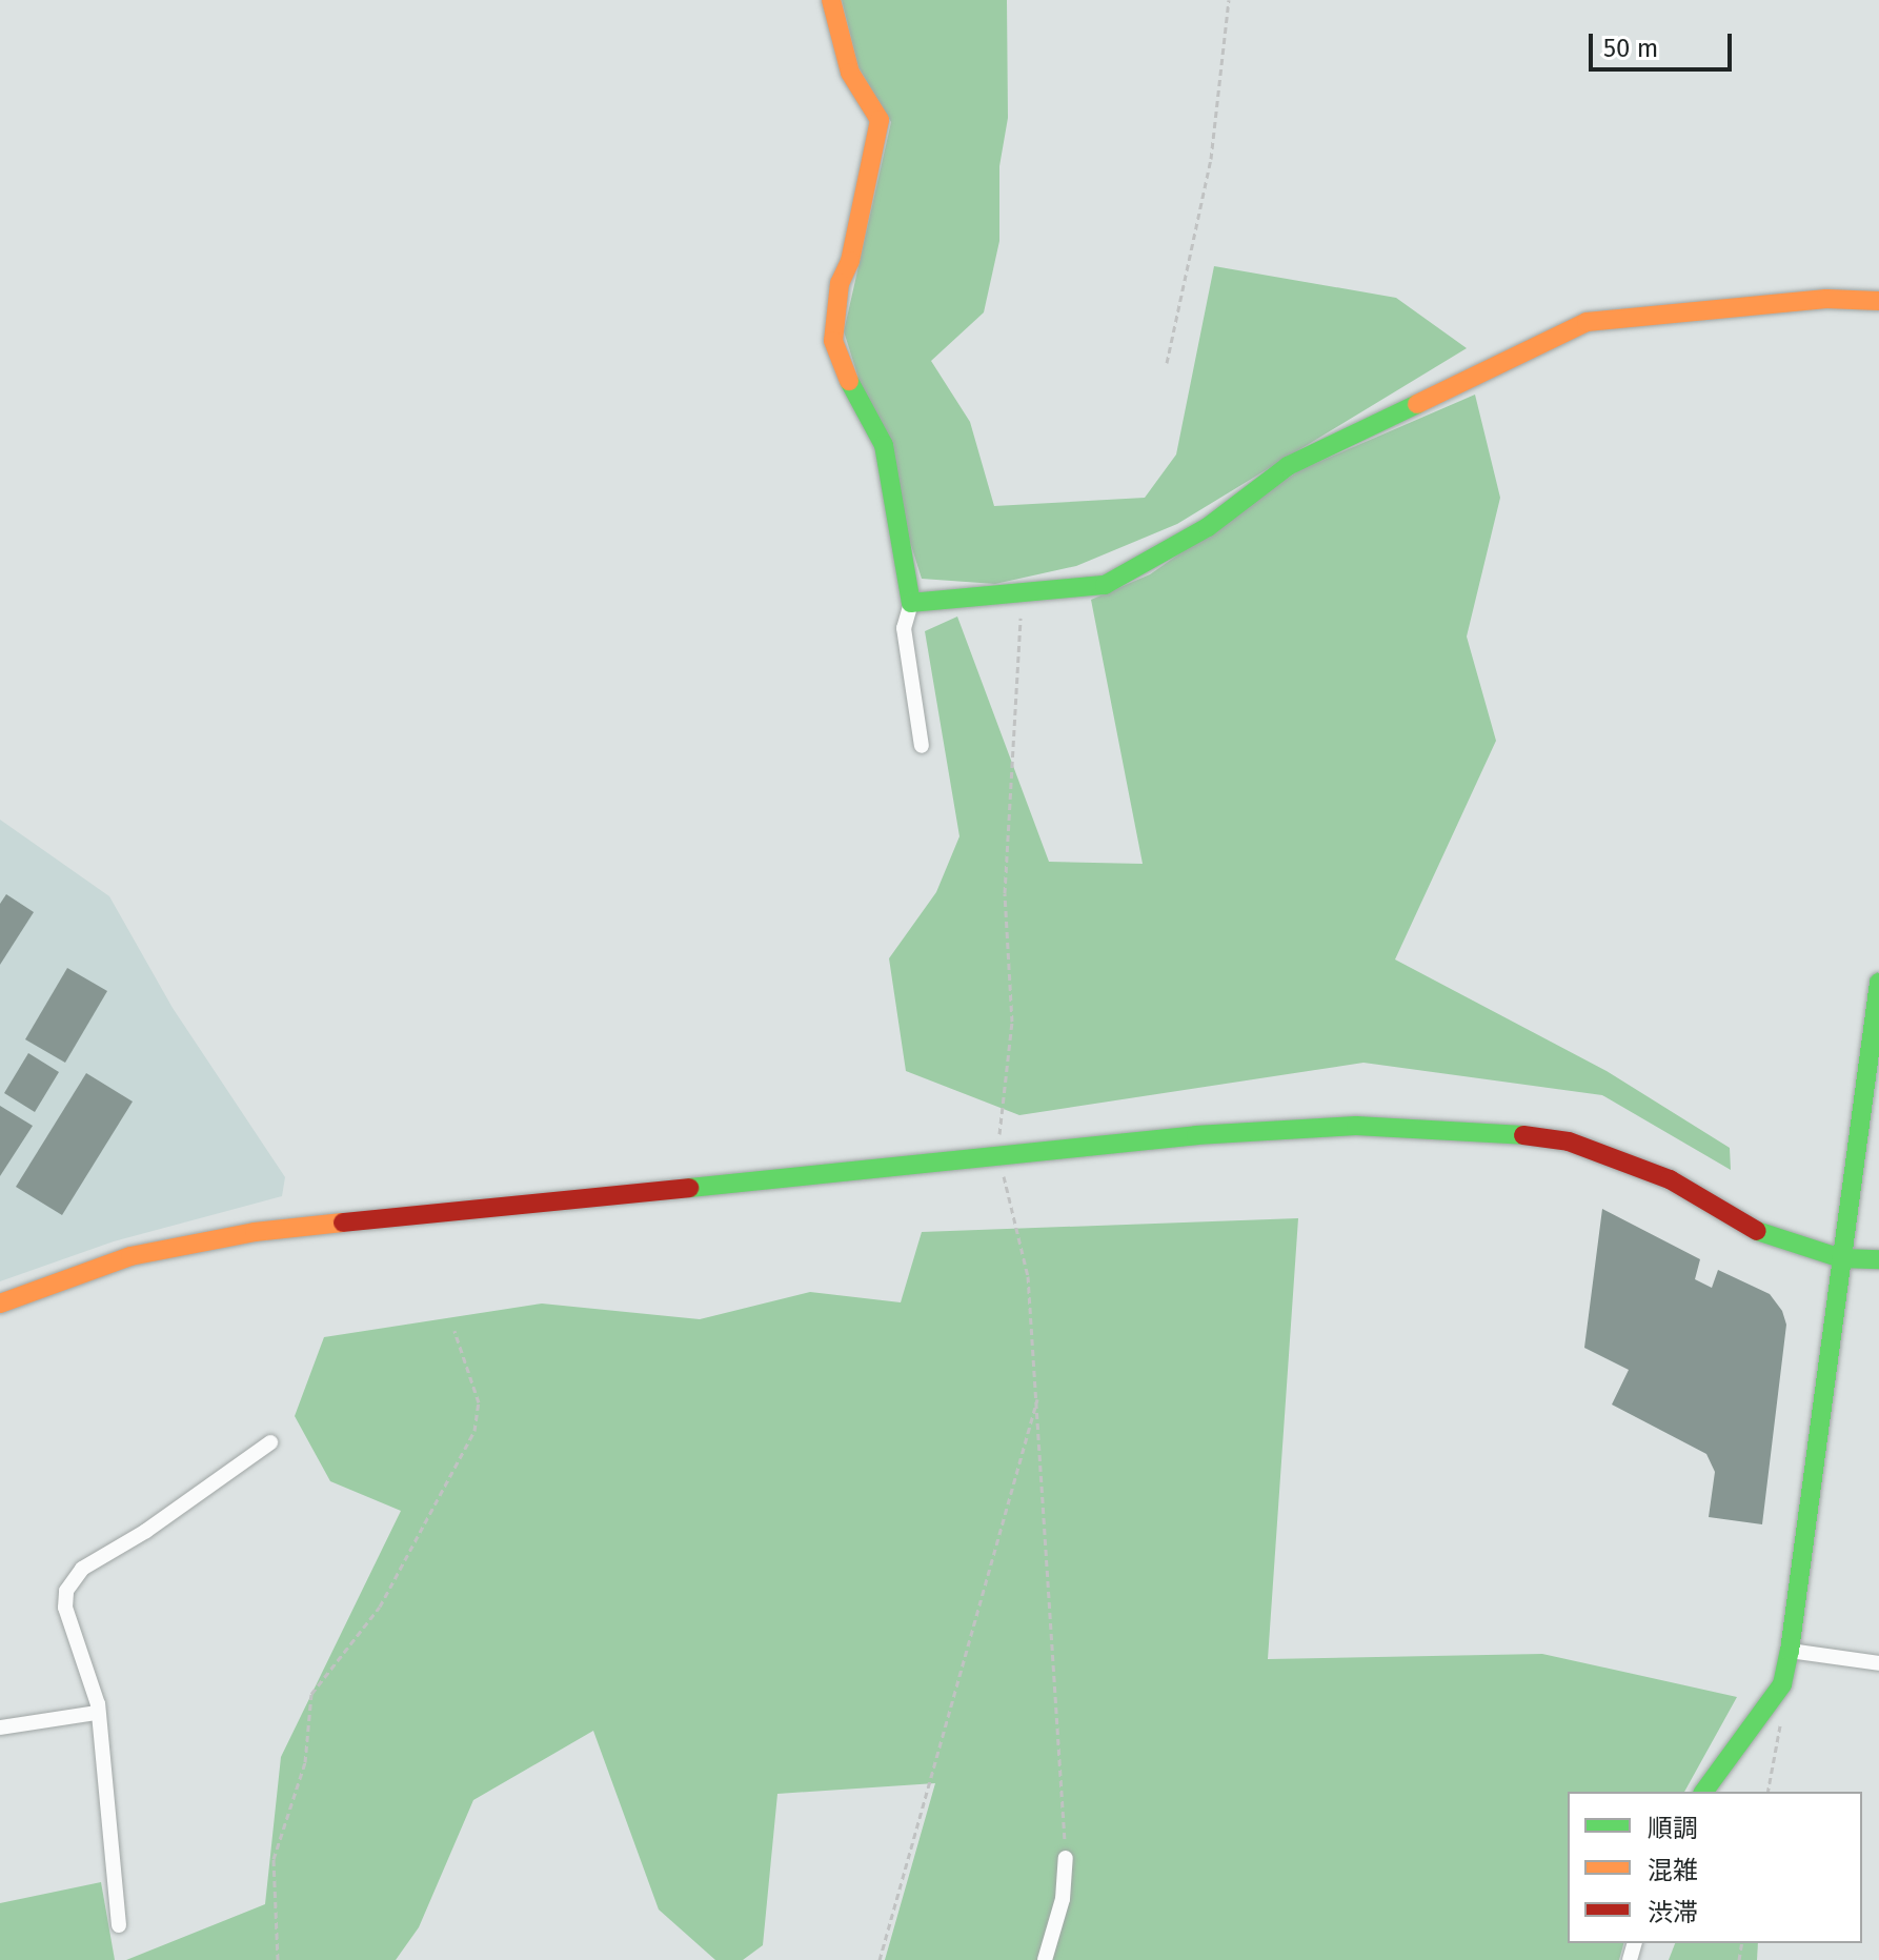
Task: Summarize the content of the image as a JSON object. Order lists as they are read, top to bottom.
{
  "legend": ["順調", "混雑", "渋滞"],
  "scale_bar": "50 m"
}
